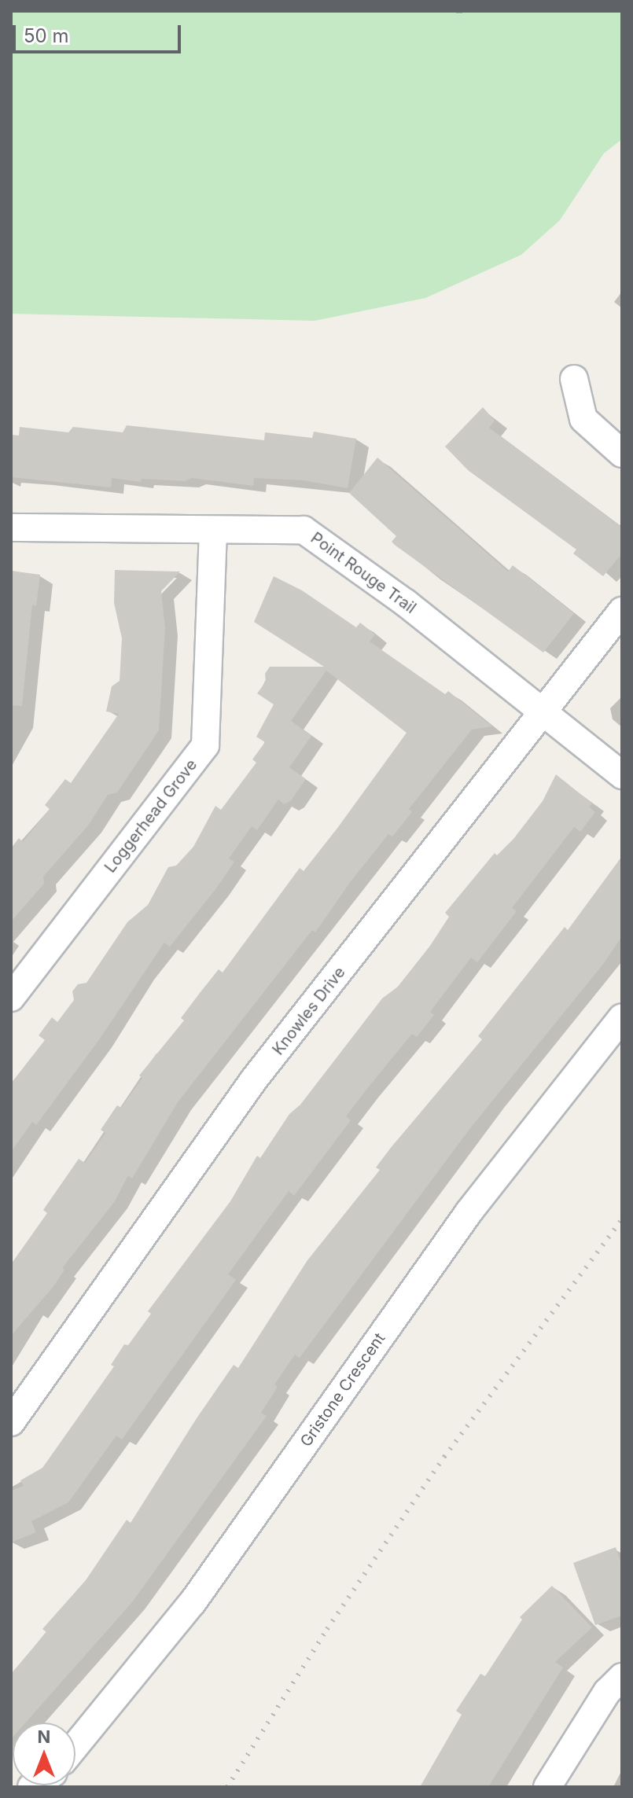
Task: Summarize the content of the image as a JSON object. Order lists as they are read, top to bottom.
{
  "streets": {
    "street": [
      "Point Rouge Trail",
      "Loggerhead Grove",
      "Knowles Drive",
      "Gristone Crescent"
    ]
  },
  "crossings": [
    ["Point Rouge Trail", "Loggerhead Grove"],
    ["Point Rouge Trail", "Knowles Drive"]
  ],
  "scale_bar": "50 m",
  "north": "top"
}
